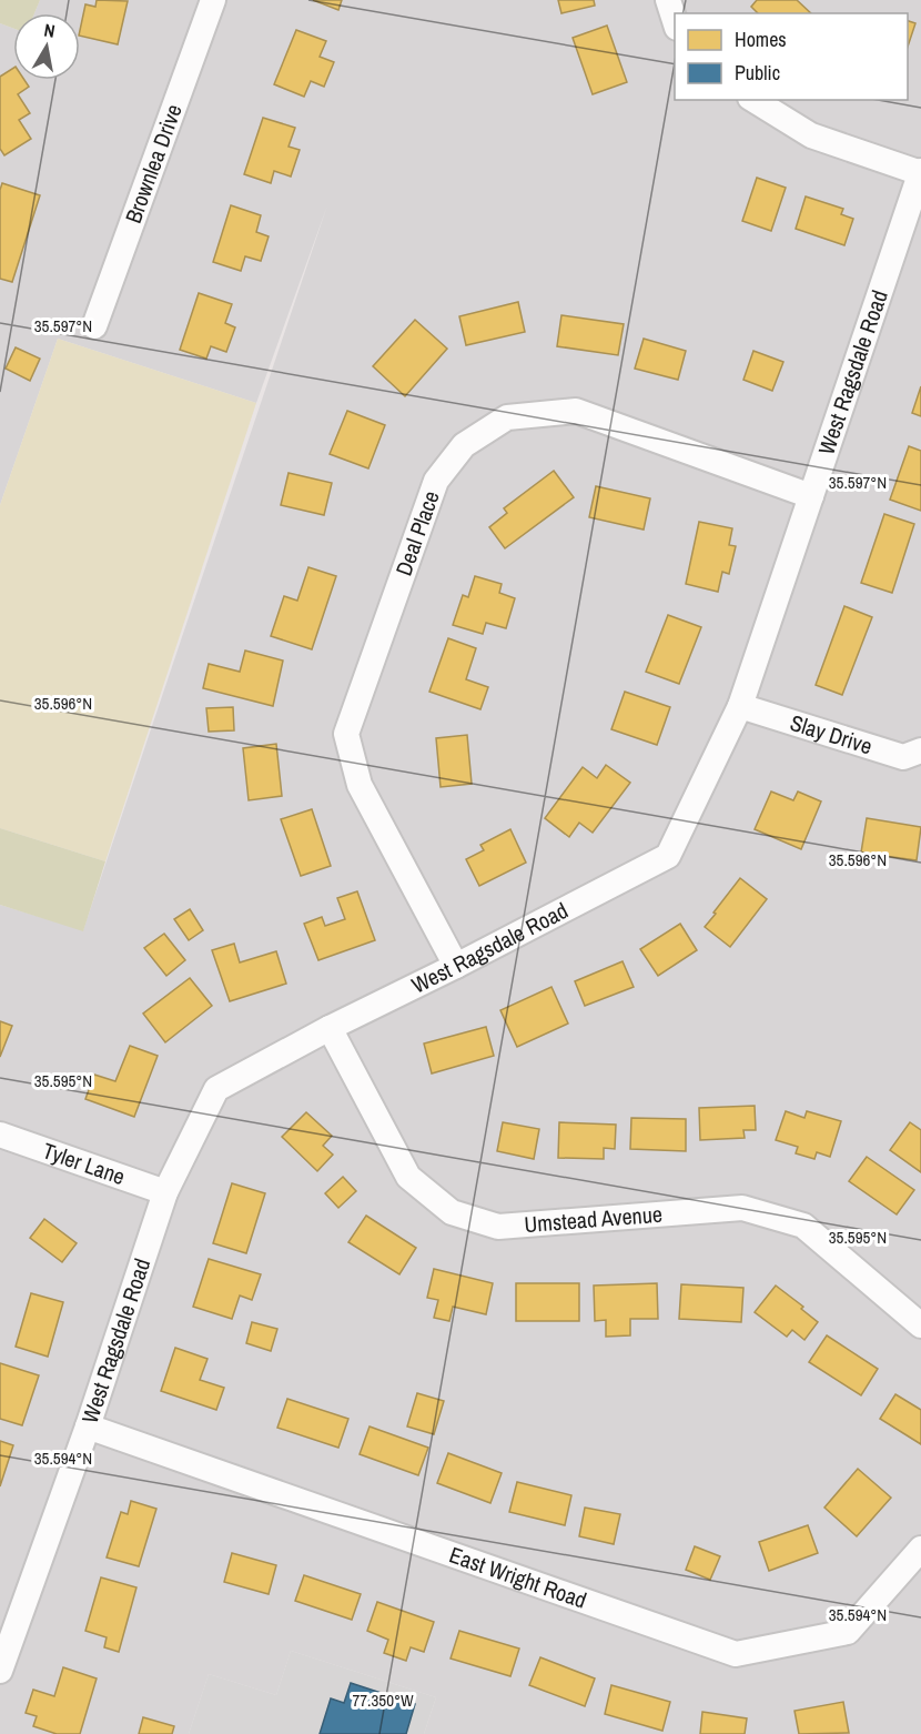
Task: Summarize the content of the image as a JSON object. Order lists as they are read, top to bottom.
{
  "streets": {
    "street": [
      "Brownlea Drive",
      "West Ragsdale Road",
      "Deal Place",
      "Slay Drive",
      "Tyler Lane",
      "Umstead Avenue",
      "East Wright Road"
    ]
  },
  "crossings": [
    ["West Ragsdale Road", "Deal Place"],
    ["West Ragsdale Road", "Slay Drive"],
    ["West Ragsdale Road", "Tyler Lane"],
    ["West Ragsdale Road", "Umstead Avenue"],
    ["West Ragsdale Road", "East Wright Road"]
  ],
  "legend": ["Homes", "Public"],
  "north": "top",
  "coordinates": [
    "35.597°N",
    "35.596°N",
    "35.595°N",
    "35.594°N",
    "77.350°W"
  ]
}
